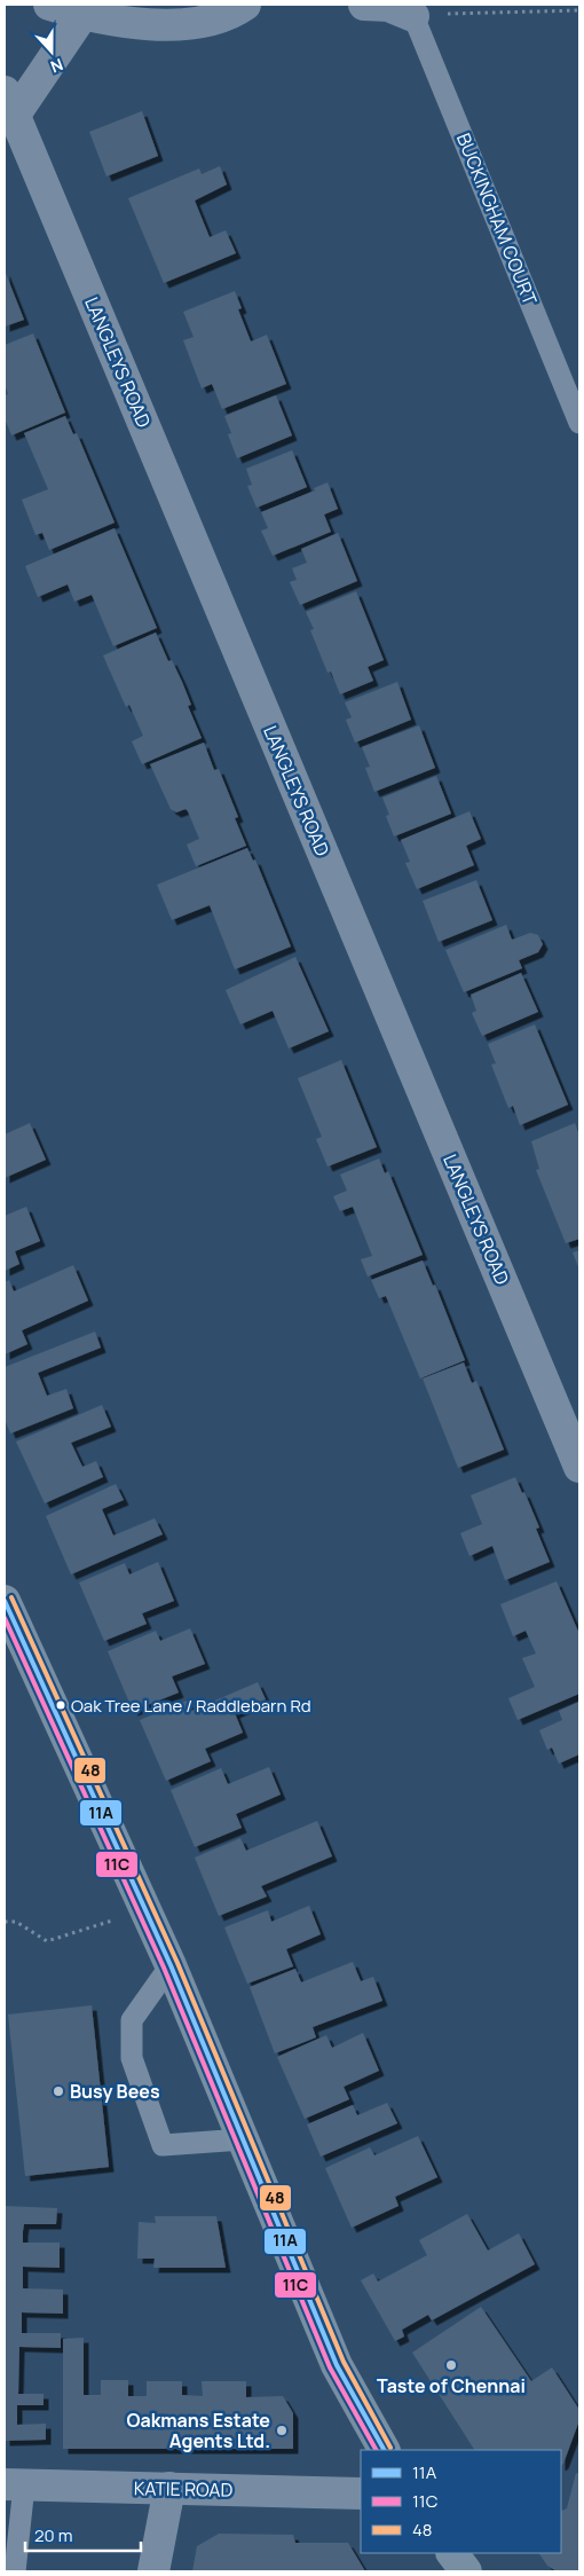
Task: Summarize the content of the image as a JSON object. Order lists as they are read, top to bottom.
{
  "streets": {
    "street": ["LANGLEYS ROAD", "KATIE ROAD"],
    "lane": ["BUCKINGHAM COURT"]
  },
  "places": [
    "Oak Tree Lane / Raddlebarn Rd",
    "Busy Bees",
    "Taste of Chennai",
    "Oakmans Estate Agents Ltd."
  ],
  "lines": ["transit line 48", "transit line 11A", "transit line 11C"],
  "legend": ["11A", "11C", "48"],
  "scale_bar": "20 m",
  "north": "bottom"
}
